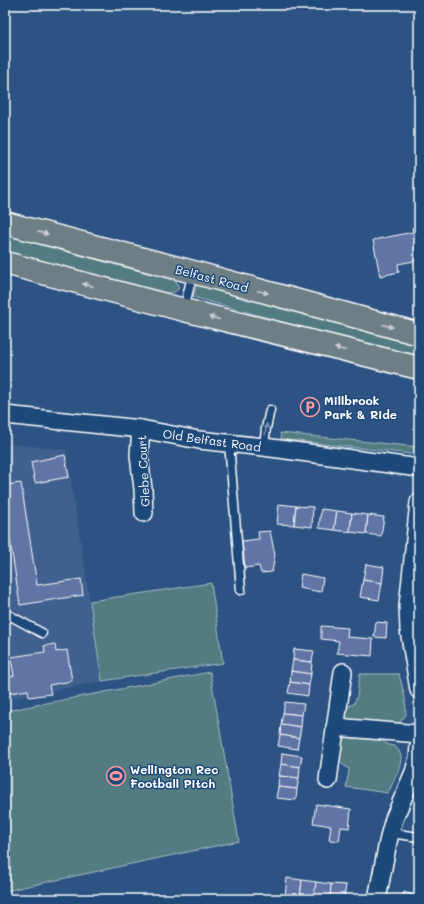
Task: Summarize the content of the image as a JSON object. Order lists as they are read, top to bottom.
{
  "streets": {
    "highway": ["Belfast Road"],
    "street": ["Old Belfast Road", "Glebe Court"]
  },
  "crossings": [
    ["Old Belfast Road", "Glebe Court"]
  ],
  "places": {
    "parking": ["Millbrook Park & Ride"],
    "sports": ["Wellington Rec Football Pitch"]
  }
}
